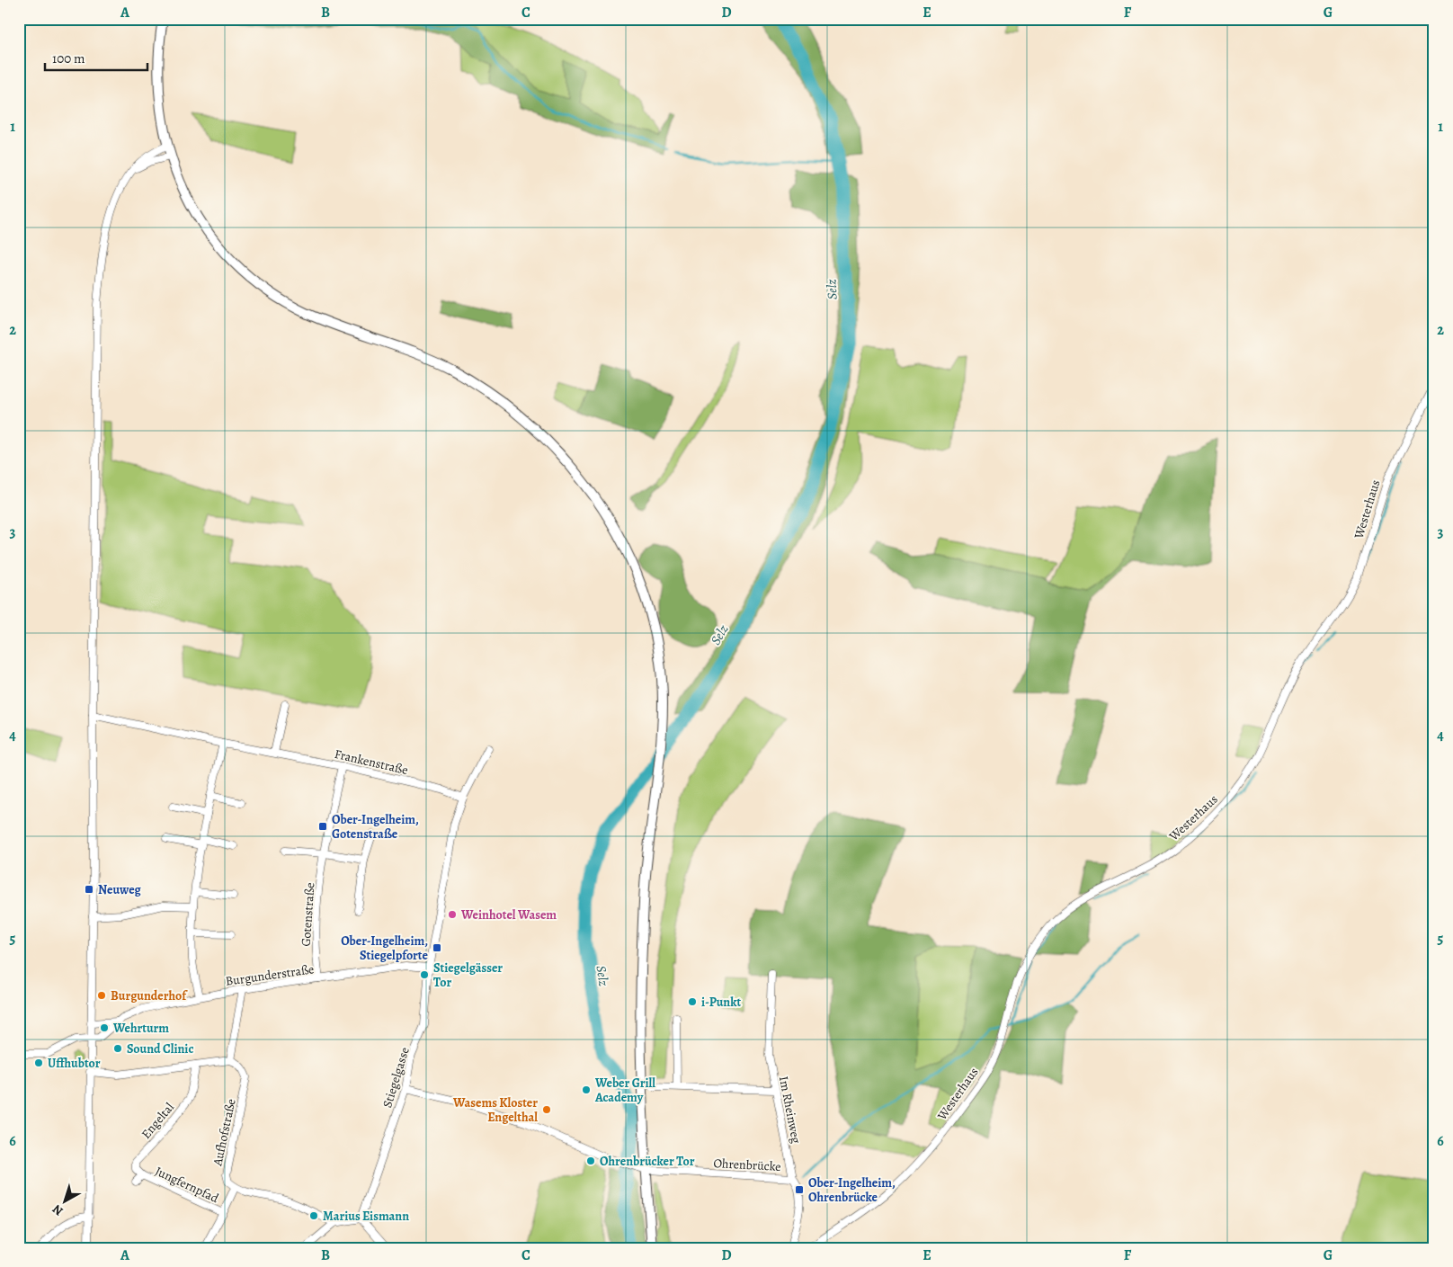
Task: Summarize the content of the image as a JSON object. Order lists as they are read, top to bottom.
{
  "streets": {
    "street": [
      "Westerhaus",
      "Frankenstraße",
      "Gotenstraße",
      "Burgunderstraße",
      "Stiegelgasse",
      "Im Rheinweg",
      "Engeltal",
      "Aufhofstraße",
      "Ohrenbrücke",
      "Jungfernpfad"
    ]
  },
  "crossings": [
    ["Frankenstraße", "Gotenstraße"],
    ["Frankenstraße", "Stiegelgasse"],
    ["Gotenstraße", "Burgunderstraße"],
    ["Burgunderstraße", "Stiegelgasse"],
    ["Stiegelgasse", "Ohrenbrücke"],
    ["Im Rheinweg", "Ohrenbrücke"],
    ["Engeltal", "Jungfernpfad"],
    ["Aufhofstraße", "Jungfernpfad"]
  ],
  "water": ["Selz"],
  "places": {
    "transit": [
      "Ober-Ingelheim, Gotenstraße",
      "Neuweg",
      "Ober-Ingelheim, Stiegelpforte",
      "Ober-Ingelheim, Ohrenbrücke"
    ],
    "other": [
      "Weinhotel Wasem",
      "Stiegelgässer Tor",
      "Burgunderhof",
      "i-Punkt",
      "Wehrturm",
      "Sound Clinic",
      "Uffhubtor",
      "Weber Grill Academy",
      "Wasems Kloster Engelthal",
      "Ohrenbrücker Tor",
      "Marius Eismann"
    ]
  },
  "scale_bar": "100 m",
  "north": "bottom left",
  "grid": {
    "columns": [
      "A",
      "B",
      "C",
      "D",
      "E",
      "F",
      "G"
    ],
    "rows": [
      "1",
      "2",
      "3",
      "4",
      "5",
      "6"
    ]
  }
}
